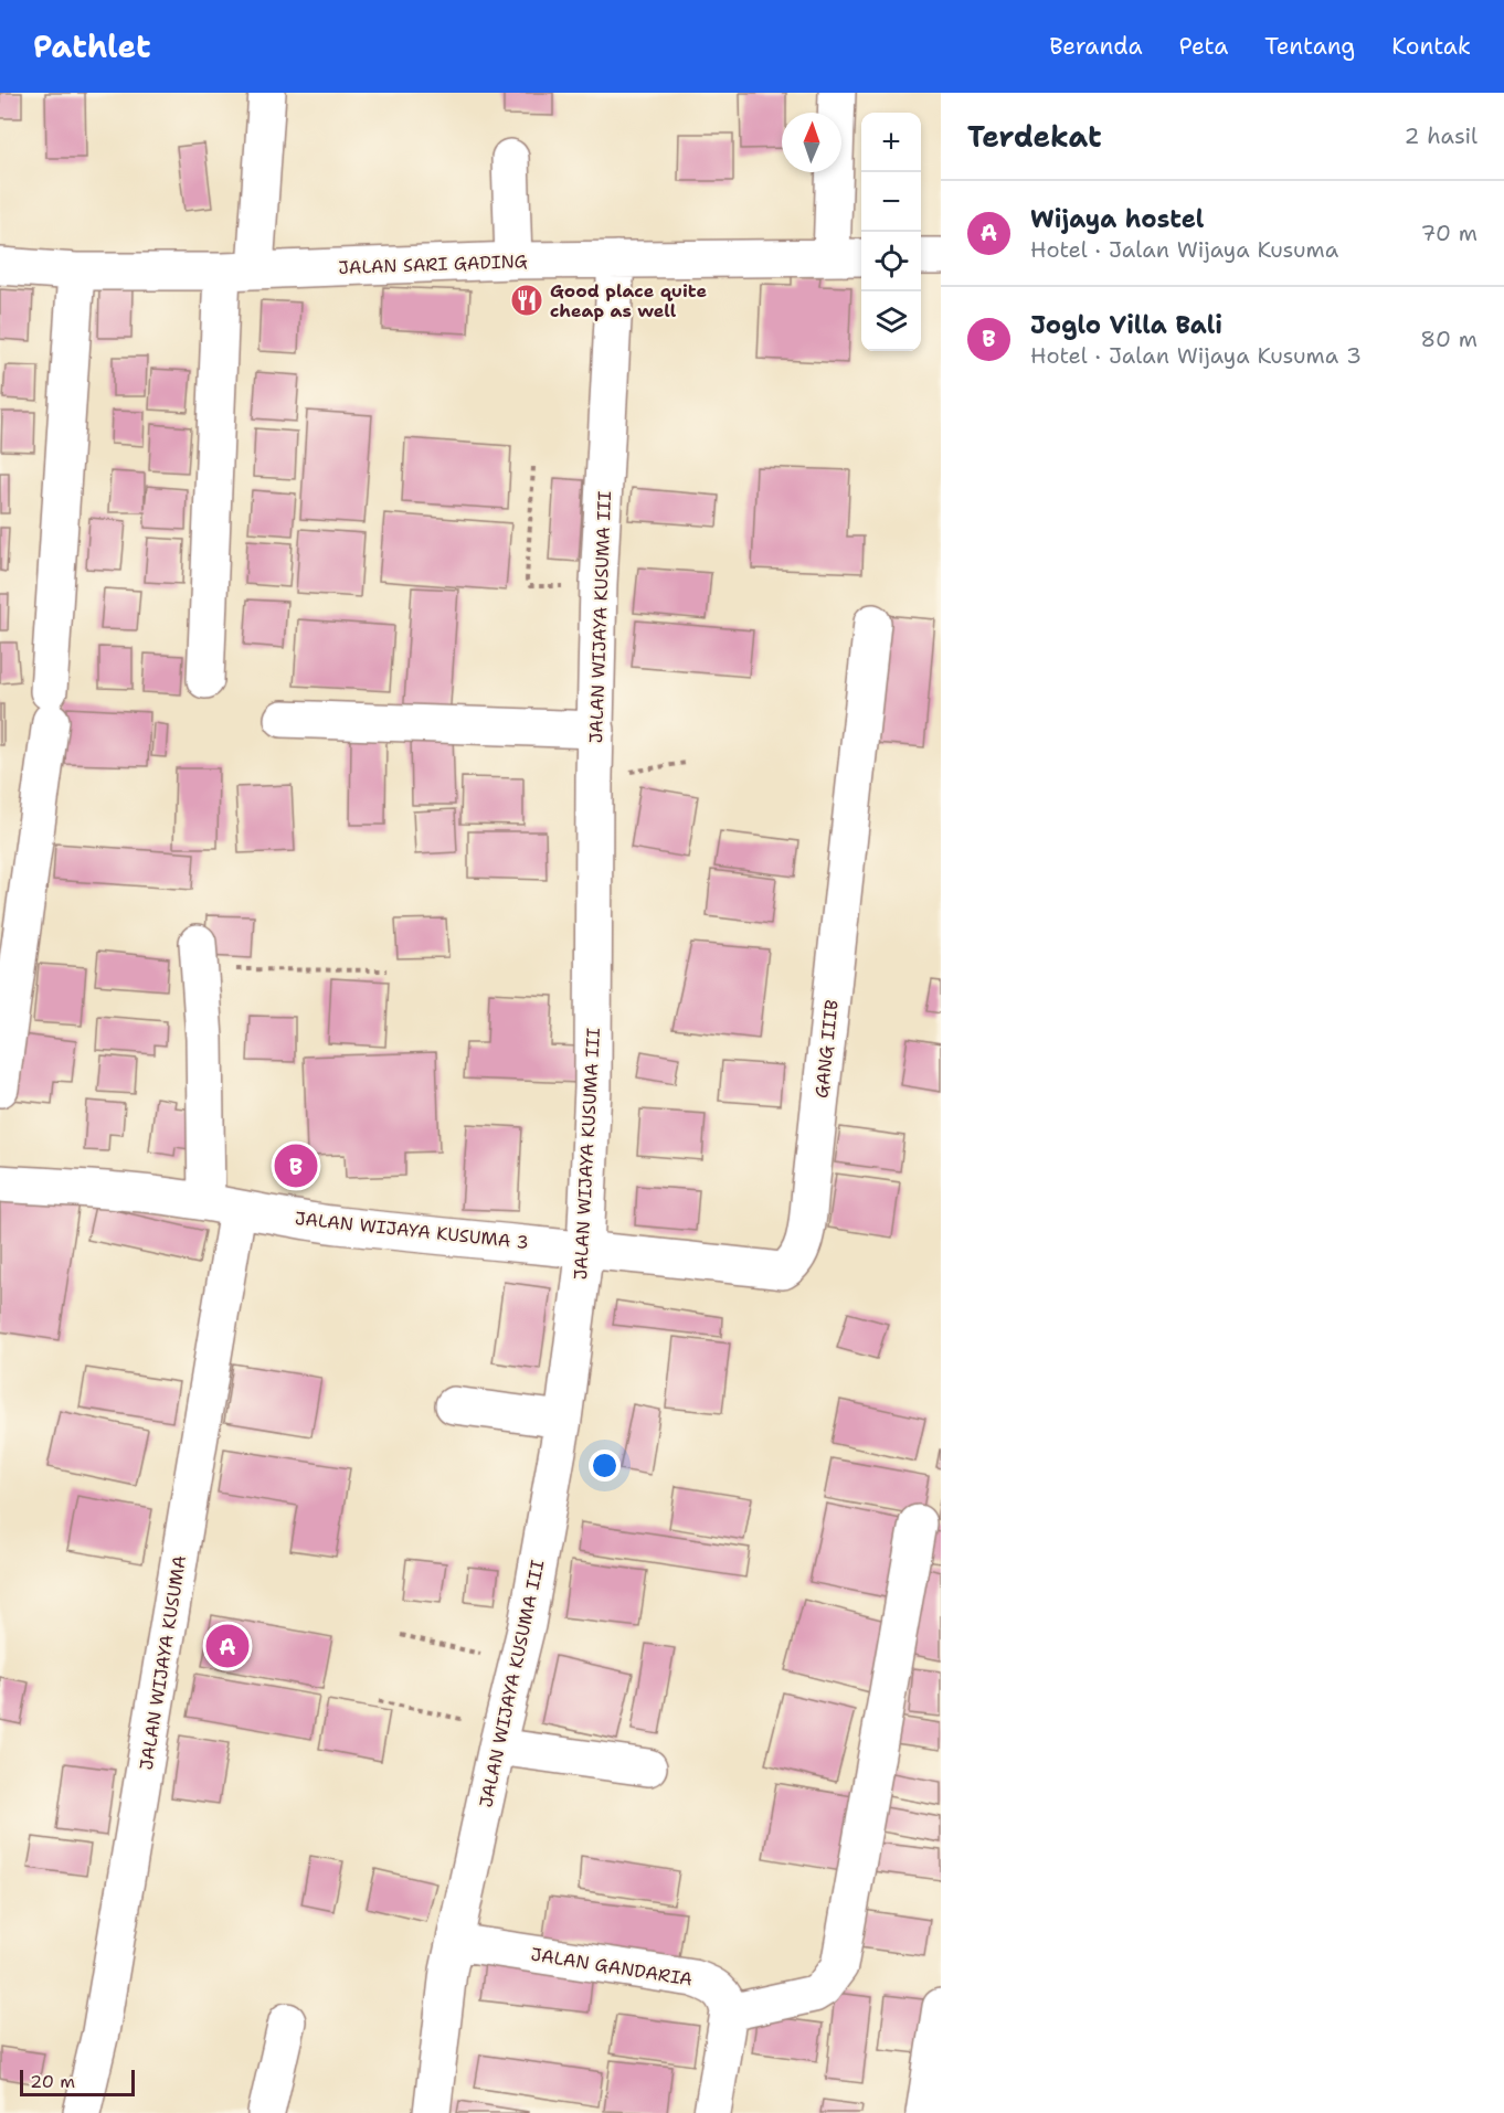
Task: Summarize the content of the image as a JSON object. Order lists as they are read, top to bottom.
{
  "streets": {
    "street": [
      "JALAN SARI GADING",
      "JALAN WIJAYA KUSUMA III",
      "GANG IIIB",
      "JALAN WIJAYA KUSUMA 3",
      "JALAN WIJAYA KUSUMA",
      "JALAN GANDARIA"
    ]
  },
  "crossings": [
    ["JALAN SARI GADING", "JALAN WIJAYA KUSUMA III"],
    ["JALAN WIJAYA KUSUMA III", "GANG IIIB"],
    ["JALAN WIJAYA KUSUMA III", "JALAN WIJAYA KUSUMA 3"],
    ["JALAN WIJAYA KUSUMA III", "JALAN GANDARIA"],
    ["GANG IIIB", "JALAN WIJAYA KUSUMA 3"],
    ["JALAN WIJAYA KUSUMA 3", "JALAN WIJAYA KUSUMA"]
  ],
  "places": {
    "restaurant": ["Good place quite cheap as well"]
  },
  "scale_bar": "20 m",
  "north": "top",
  "page": {
    "header": "Pathlet",
    "nav": [
      "Beranda",
      "Peta",
      "Tentang",
      "Kontak"
    ],
    "heading": ["Terdekat", "2 hasil"],
    "map_buttons": ["+", "−"],
    "list": [
      {
        "mark": "A",
        "name": "Wijaya hostel",
        "note": "Hotel · Jalan Wijaya Kusuma",
        "value": "70 m"
      },
      {
        "mark": "B",
        "name": "Joglo Villa Bali",
        "note": "Hotel · Jalan Wijaya Kusuma 3",
        "value": "80 m"
      }
    ],
    "pins": ["B", "A"],
    "scale": "20 m"
  }
}
